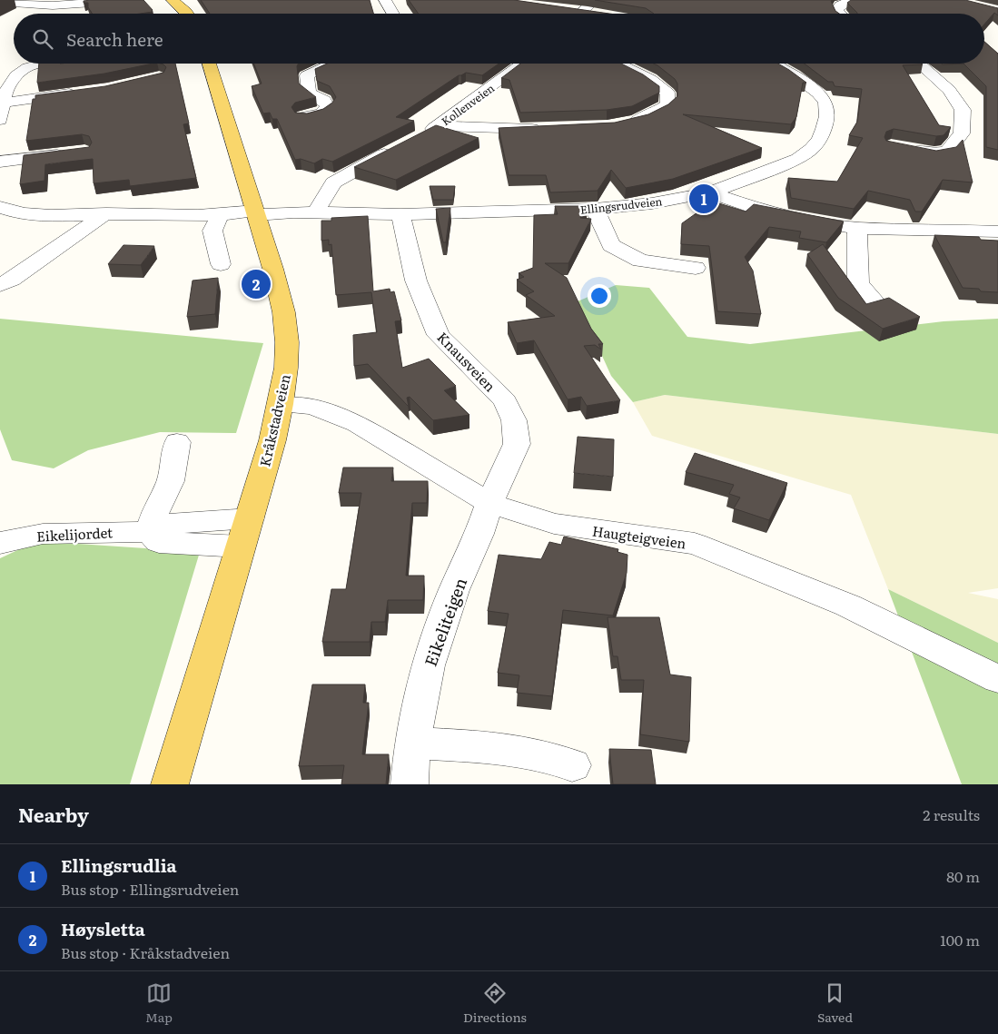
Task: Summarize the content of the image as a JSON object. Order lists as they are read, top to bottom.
{
  "streets": {
    "main road": ["Kråkstadveien"],
    "street": [
      "Kollenveien",
      "Ellingsrudveien",
      "Knausveien",
      "Eikelijordet",
      "Haugteigveien",
      "Eikeliteigen"
    ]
  },
  "crossings": [
    ["Ellingsrudveien", "Knausveien"],
    ["Ellingsrudveien", "Kråkstadveien"],
    ["Knausveien", "Haugteigveien"],
    ["Knausveien", "Eikeliteigen"],
    ["Kråkstadveien", "Eikelijordet"],
    ["Kråkstadveien", "Haugteigveien"],
    ["Haugteigveien", "Eikeliteigen"]
  ],
  "page": {
    "search": "Search here",
    "pins": ["1", "2"],
    "heading": ["Nearby", "2 results"],
    "list": [
      {
        "mark": "1",
        "name": "Ellingsrudlia",
        "note": "Bus stop · Ellingsrudveien",
        "value": "80 m"
      },
      {
        "mark": "2",
        "name": "Høysletta",
        "note": "Bus stop · Kråkstadveien",
        "value": "100 m"
      }
    ],
    "nav": ["Map", "Directions", "Saved"]
  }
}
